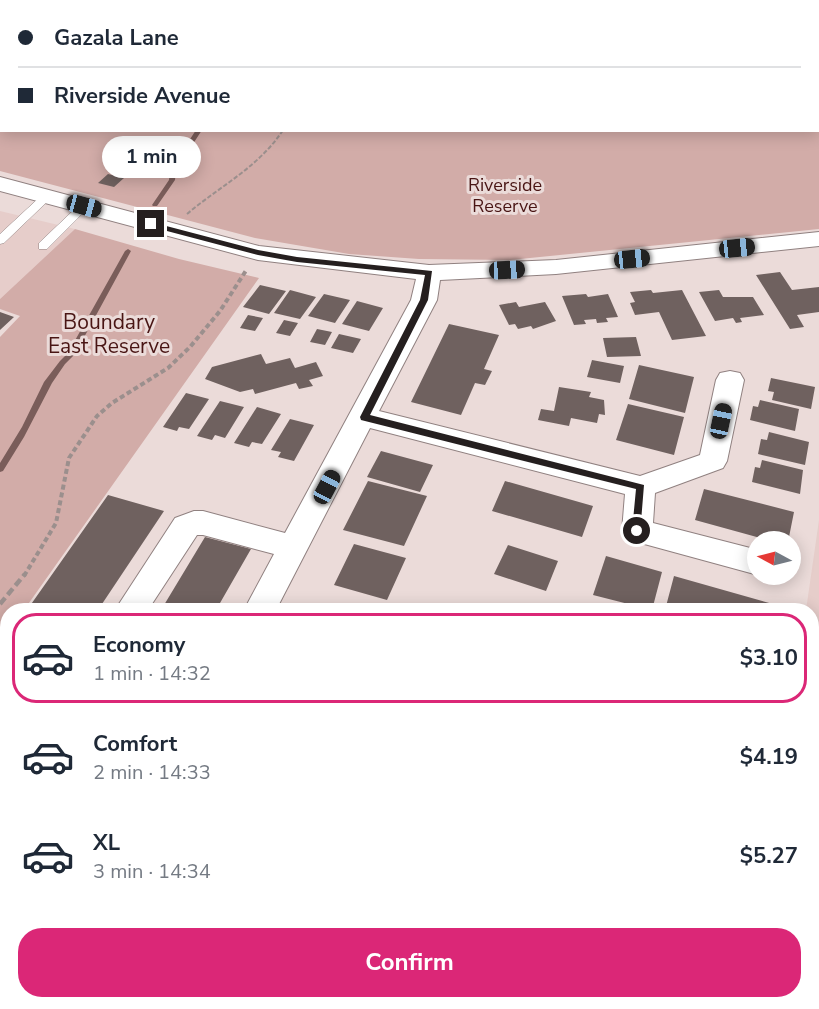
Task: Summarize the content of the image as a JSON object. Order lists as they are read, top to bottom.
{
  "parks": ["Riverside Reserve", "Boundary East Reserve"],
  "north": "left",
  "page": {
    "banner": ["Gazala Lane", "Riverside Avenue"],
    "bubble": "1 min",
    "list": [
      {
        "name": "Economy",
        "note": "1 min · 14:32",
        "value": "$3.10"
      },
      {
        "name": "Comfort",
        "note": "2 min · 14:33",
        "value": "$4.19"
      },
      {
        "name": "XL",
        "note": "3 min · 14:34",
        "value": "$5.27"
      }
    ],
    "buttons": "Confirm"
  }
}
